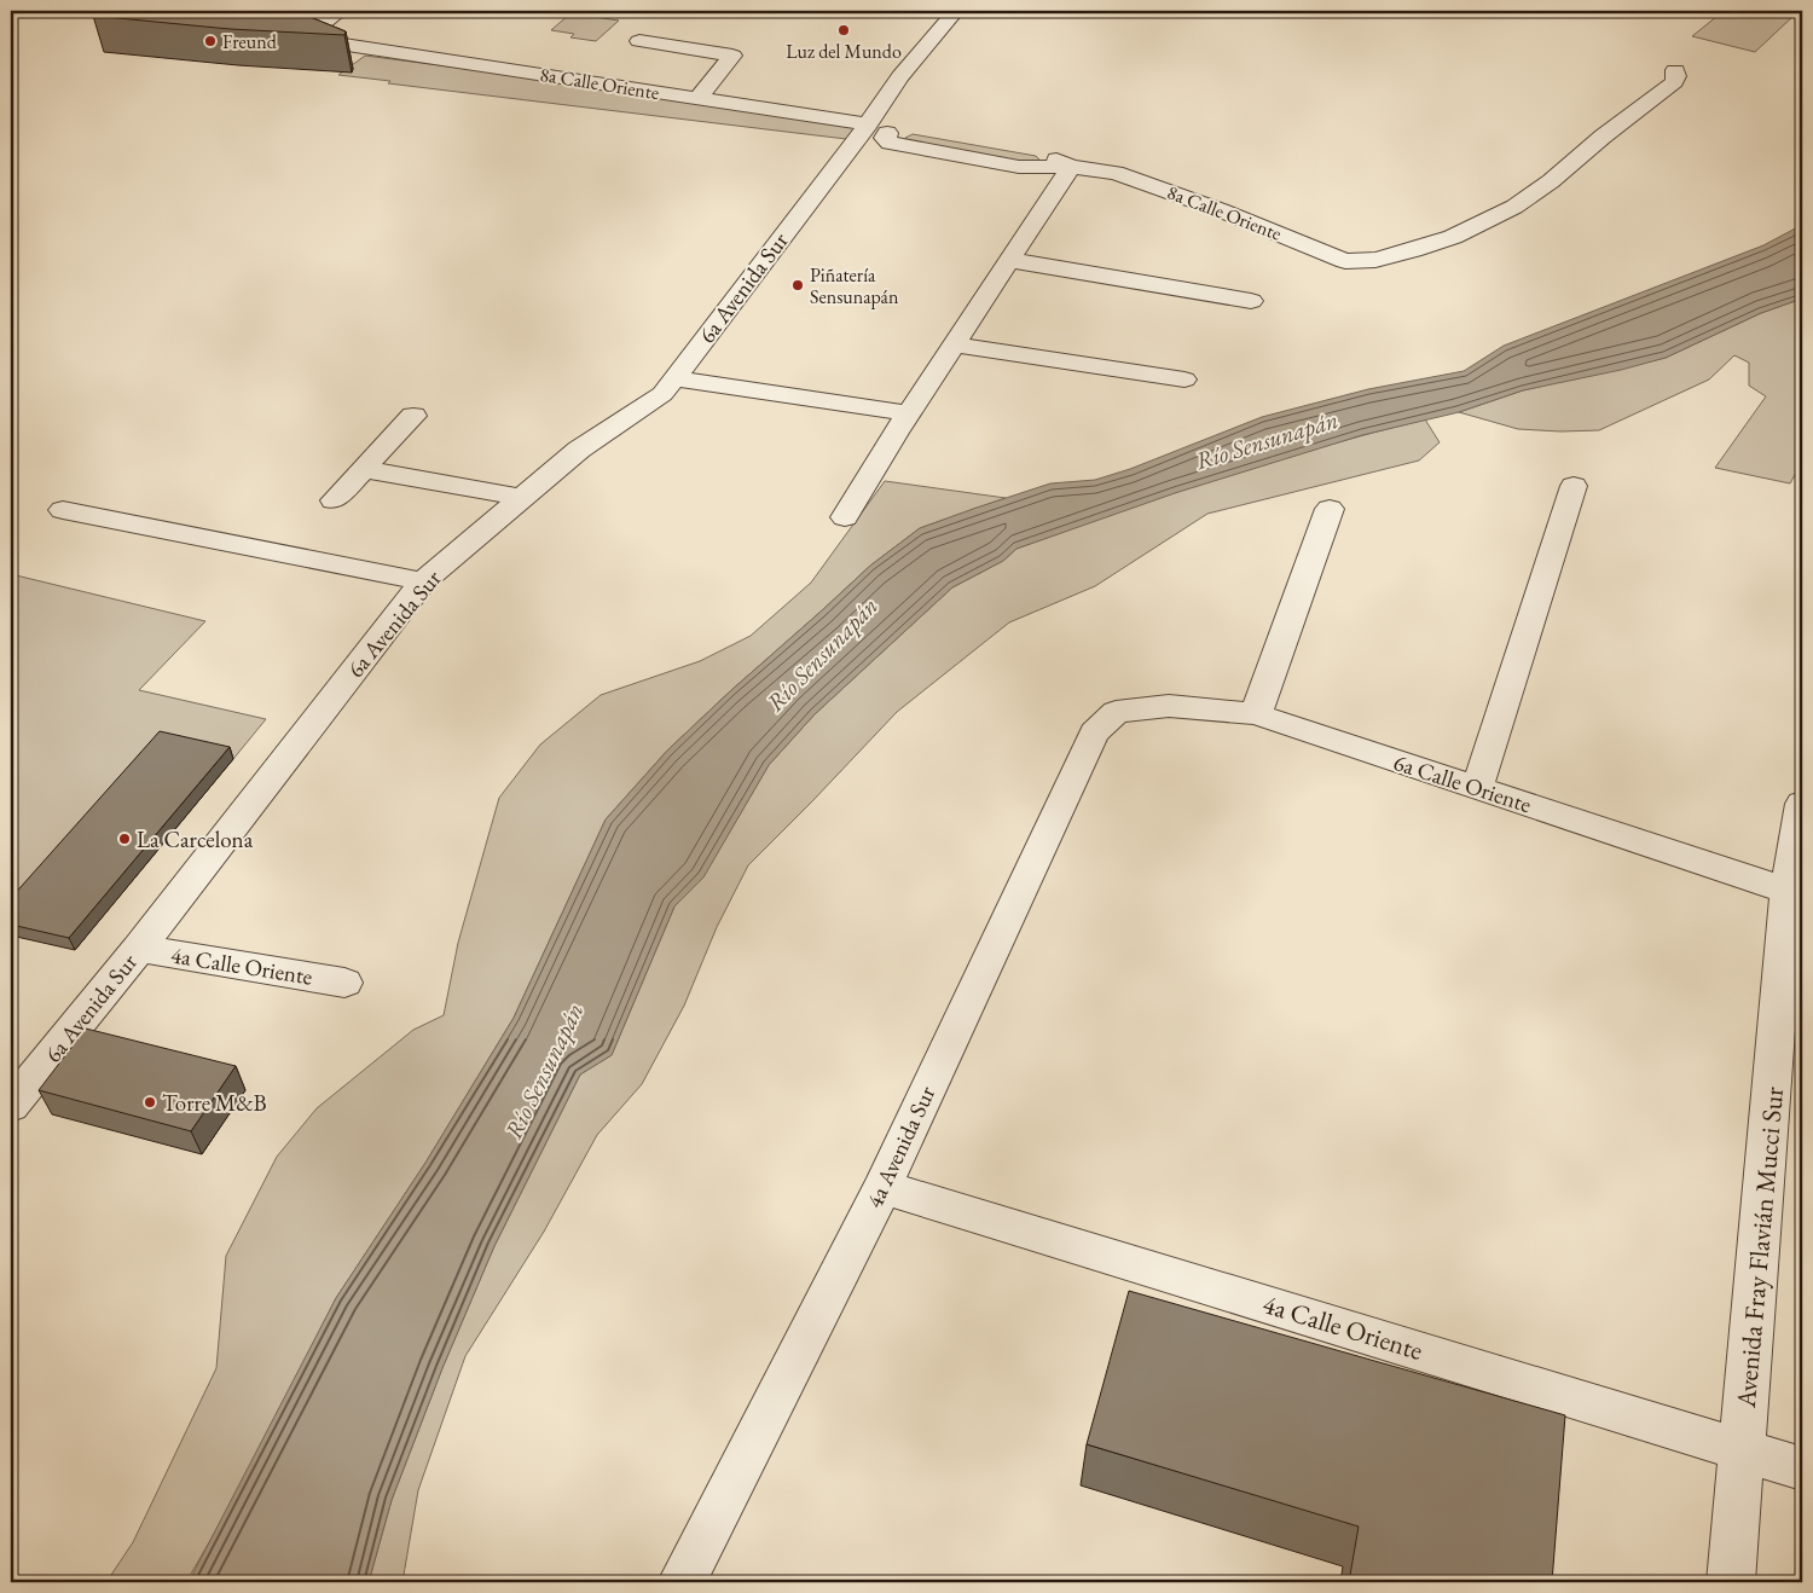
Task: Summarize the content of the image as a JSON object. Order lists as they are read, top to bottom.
{
  "streets": {
    "street": [
      "8a Calle Oriente",
      "6a Avenida Sur",
      "6a Calle Oriente",
      "4a Calle Oriente",
      "4a Avenida Sur",
      "Avenida Fray Flavián Mucci Sur"
    ]
  },
  "crossings": [
    ["8a Calle Oriente", "6a Avenida Sur"],
    ["6a Avenida Sur", "4a Calle Oriente"],
    ["6a Calle Oriente", "4a Avenida Sur"],
    ["6a Calle Oriente", "Avenida Fray Flavián Mucci Sur"],
    ["4a Calle Oriente", "4a Avenida Sur"],
    ["4a Calle Oriente", "Avenida Fray Flavián Mucci Sur"]
  ],
  "water": ["Río Sensunapán"],
  "places": [
    "Luz del Mundo",
    "Freund",
    "Piñatería Sensunapán",
    "La Carcelona",
    "Torre M&B"
  ]
}
